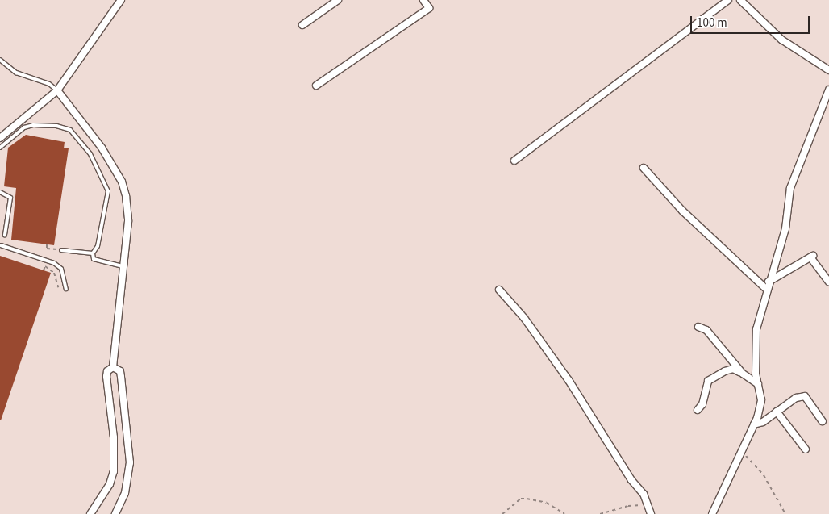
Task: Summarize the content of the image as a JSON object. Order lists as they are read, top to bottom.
{
  "scale_bar": "100 m"
}
